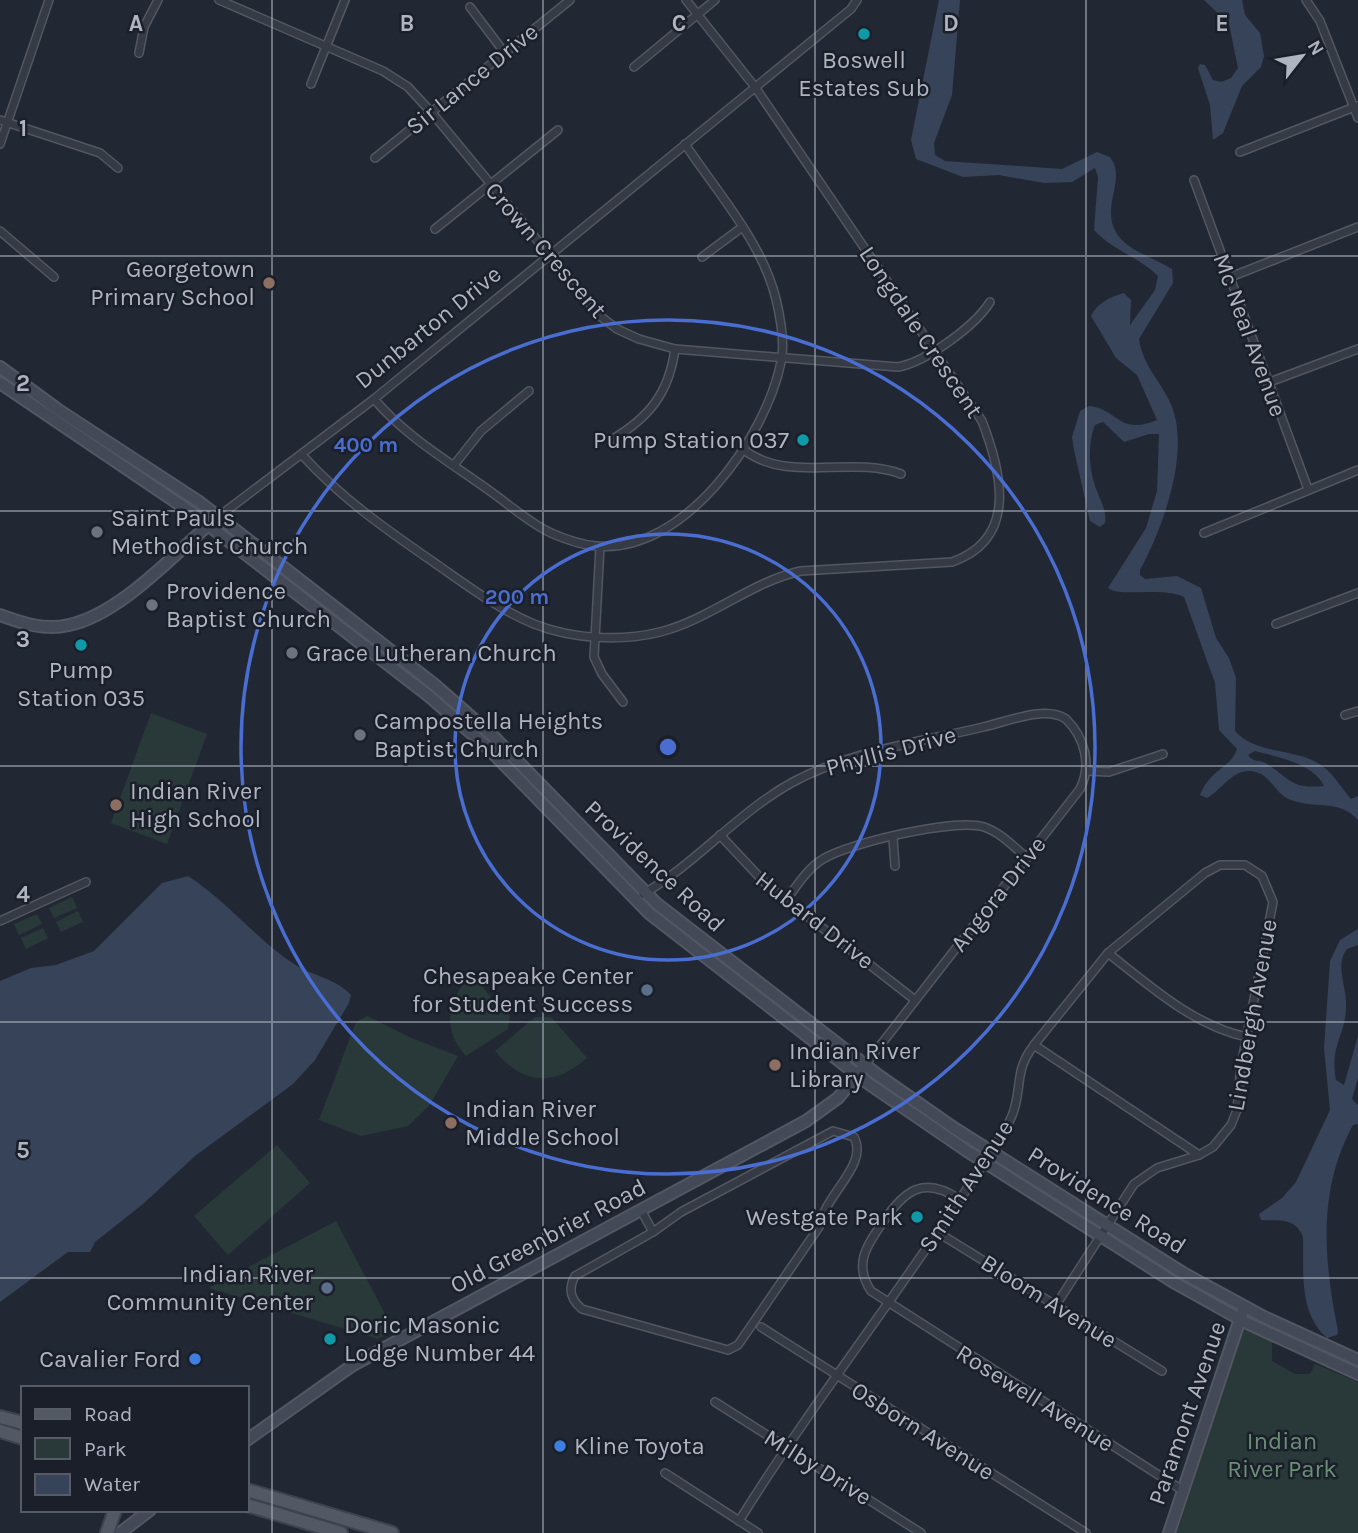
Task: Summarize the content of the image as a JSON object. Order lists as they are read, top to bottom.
{
  "streets": {
    "main road": [
      "Dunbarton Drive",
      "Providence Road",
      "Old Greenbrier Road",
      "Paramont Avenue"
    ],
    "street": [
      "Sir Lance Drive",
      "Crown Crescent",
      "Longdale Crescent",
      "Mc Neal Avenue",
      "Phyllis Drive",
      "Angora Drive",
      "Hubard Drive",
      "Lindbergh Avenue",
      "Smith Avenue",
      "Bloom Avenue",
      "Rosewell Avenue",
      "Osborn Avenue",
      "Milby Drive"
    ]
  },
  "crossings": [
    ["Sir Lance Drive", "Crown Crescent"],
    ["Crown Crescent", "Dunbarton Drive"],
    ["Crown Crescent", "Longdale Crescent"],
    ["Dunbarton Drive", "Longdale Crescent"],
    ["Dunbarton Drive", "Providence Road"],
    ["Phyllis Drive", "Providence Road"],
    ["Phyllis Drive", "Angora Drive"],
    ["Phyllis Drive", "Hubard Drive"],
    ["Providence Road", "Angora Drive"],
    ["Providence Road", "Lindbergh Avenue"],
    ["Providence Road", "Smith Avenue"],
    ["Providence Road", "Old Greenbrier Road"],
    ["Providence Road", "Paramont Avenue"],
    ["Angora Drive", "Hubard Drive"],
    ["Angora Drive", "Old Greenbrier Road"],
    ["Lindbergh Avenue", "Smith Avenue"],
    ["Lindbergh Avenue", "Bloom Avenue"],
    ["Smith Avenue", "Bloom Avenue"],
    ["Smith Avenue", "Rosewell Avenue"],
    ["Smith Avenue", "Osborn Avenue"],
    ["Smith Avenue", "Milby Drive"],
    ["Rosewell Avenue", "Paramont Avenue"]
  ],
  "parks": ["Indian River Park"],
  "places": [
    "Boswell Estates Sub",
    "Georgetown Primary School",
    "Pump Station 037",
    "Saint Pauls Methodist Church",
    "Providence Baptist Church",
    "Pump Station 035",
    "Grace Lutheran Church",
    "Campostella Heights Baptist Church",
    "Indian River High School",
    "Chesapeake Center for Student Success",
    "Indian River Library",
    "Indian River Middle School",
    "Westgate Park",
    "Indian River Community Center",
    "Doric Masonic Lodge Number 44",
    "Cavalier Ford",
    "Kline Toyota"
  ],
  "legend": ["Road", "Park", "Water"],
  "north": "top right",
  "grid": {
    "columns": [
      "A",
      "B",
      "C",
      "D",
      "E"
    ],
    "rows": [
      "1",
      "2",
      "3",
      "4",
      "5"
    ]
  },
  "rings": ["400 m", "200 m"]
}
